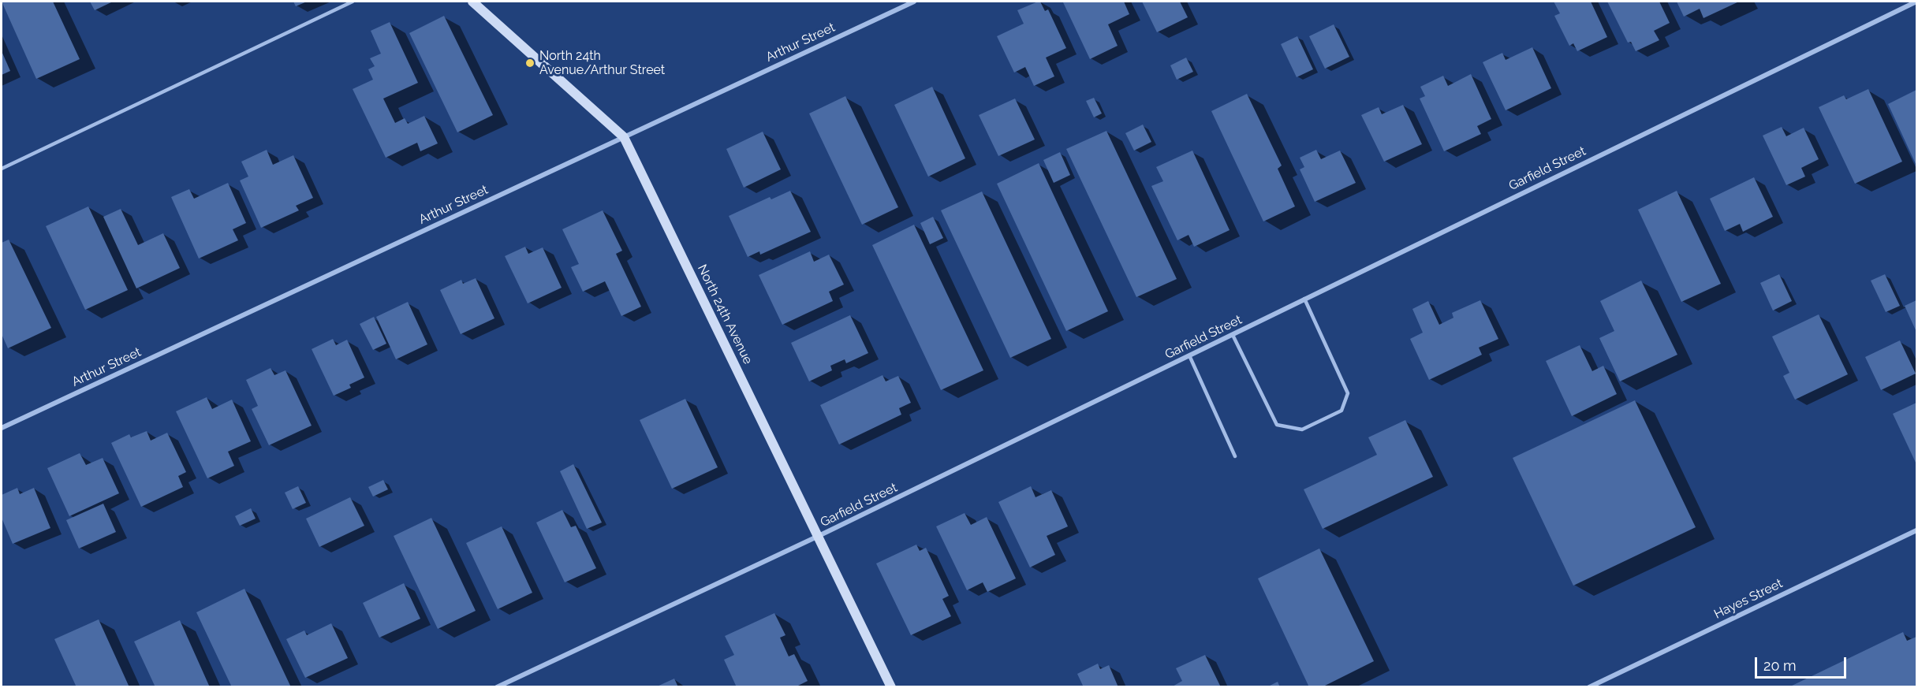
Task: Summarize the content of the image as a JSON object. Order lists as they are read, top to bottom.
{
  "streets": {
    "street": [
      "Arthur Street",
      "Garfield Street",
      "North 24th Avenue",
      "Hayes Street"
    ]
  },
  "crossings": [
    ["Arthur Street", "North 24th Avenue"],
    ["Garfield Street", "North 24th Avenue"]
  ],
  "places": ["North 24th Avenue/Arthur Street"],
  "scale_bar": "20 m"
}
